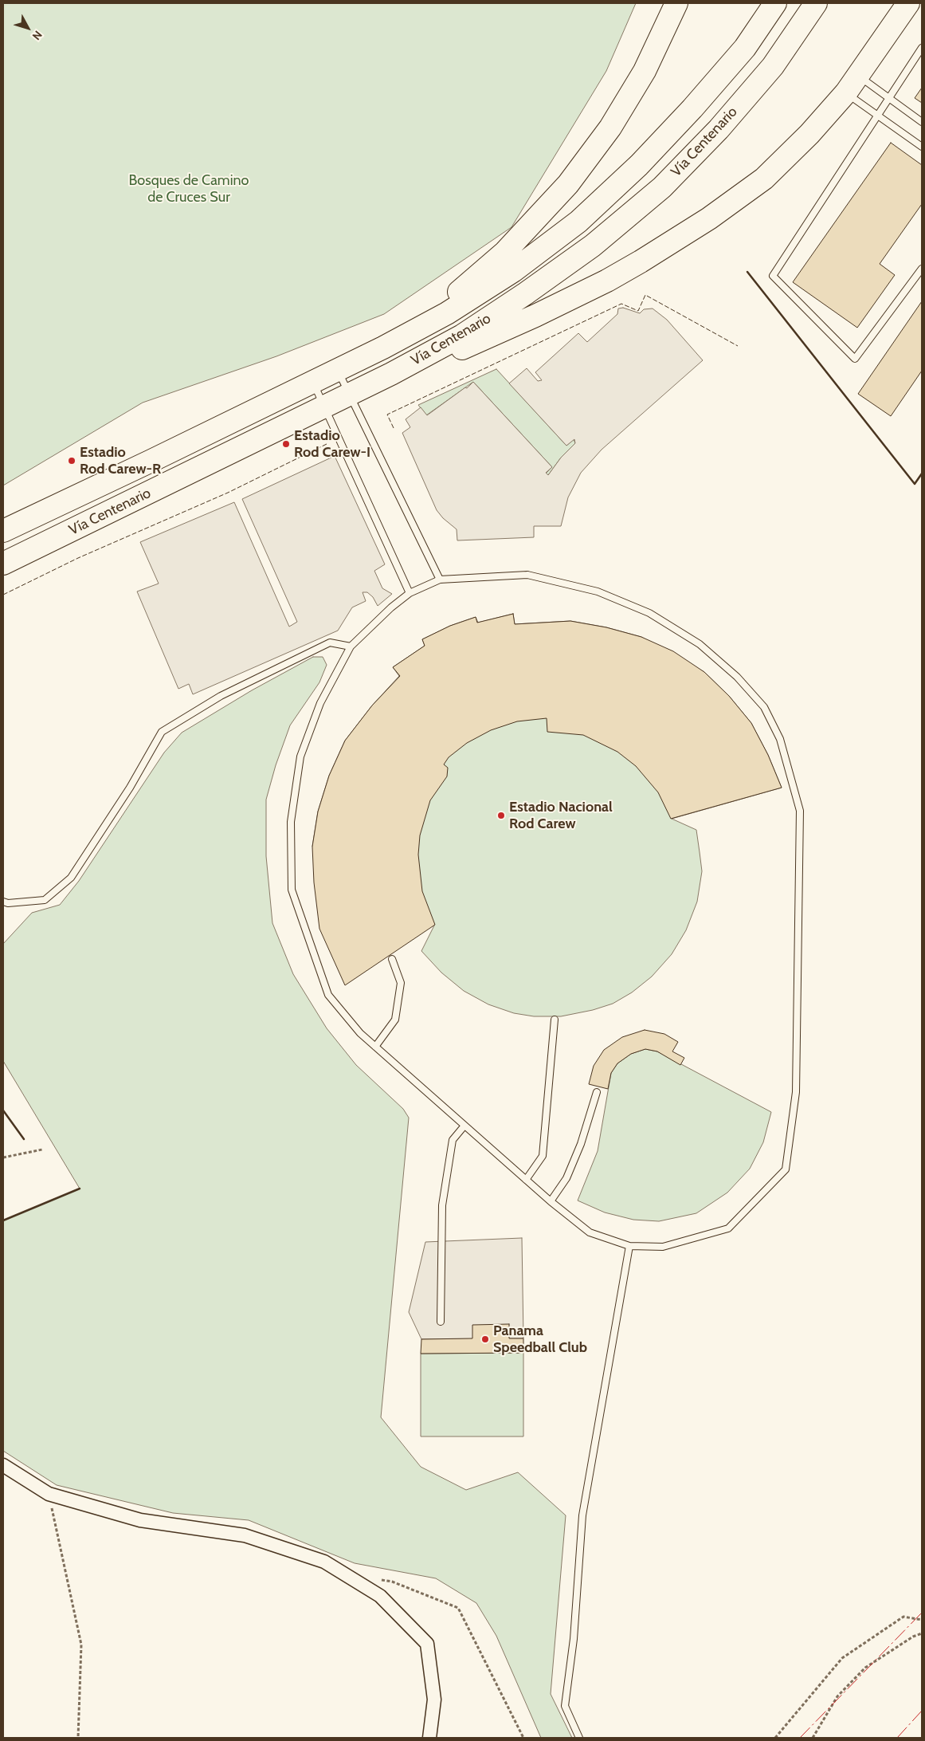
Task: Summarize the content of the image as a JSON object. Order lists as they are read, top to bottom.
{
  "streets": {
    "highway": ["Vía Centenario"]
  },
  "parks": ["Bosques de Camino de Cruces Sur"],
  "places": [
    "Estadio Rod Carew-I",
    "Estadio Rod Carew-R",
    "Estadio Nacional Rod Carew",
    "Panama Speedball Club"
  ],
  "north": "bottom right"
}
